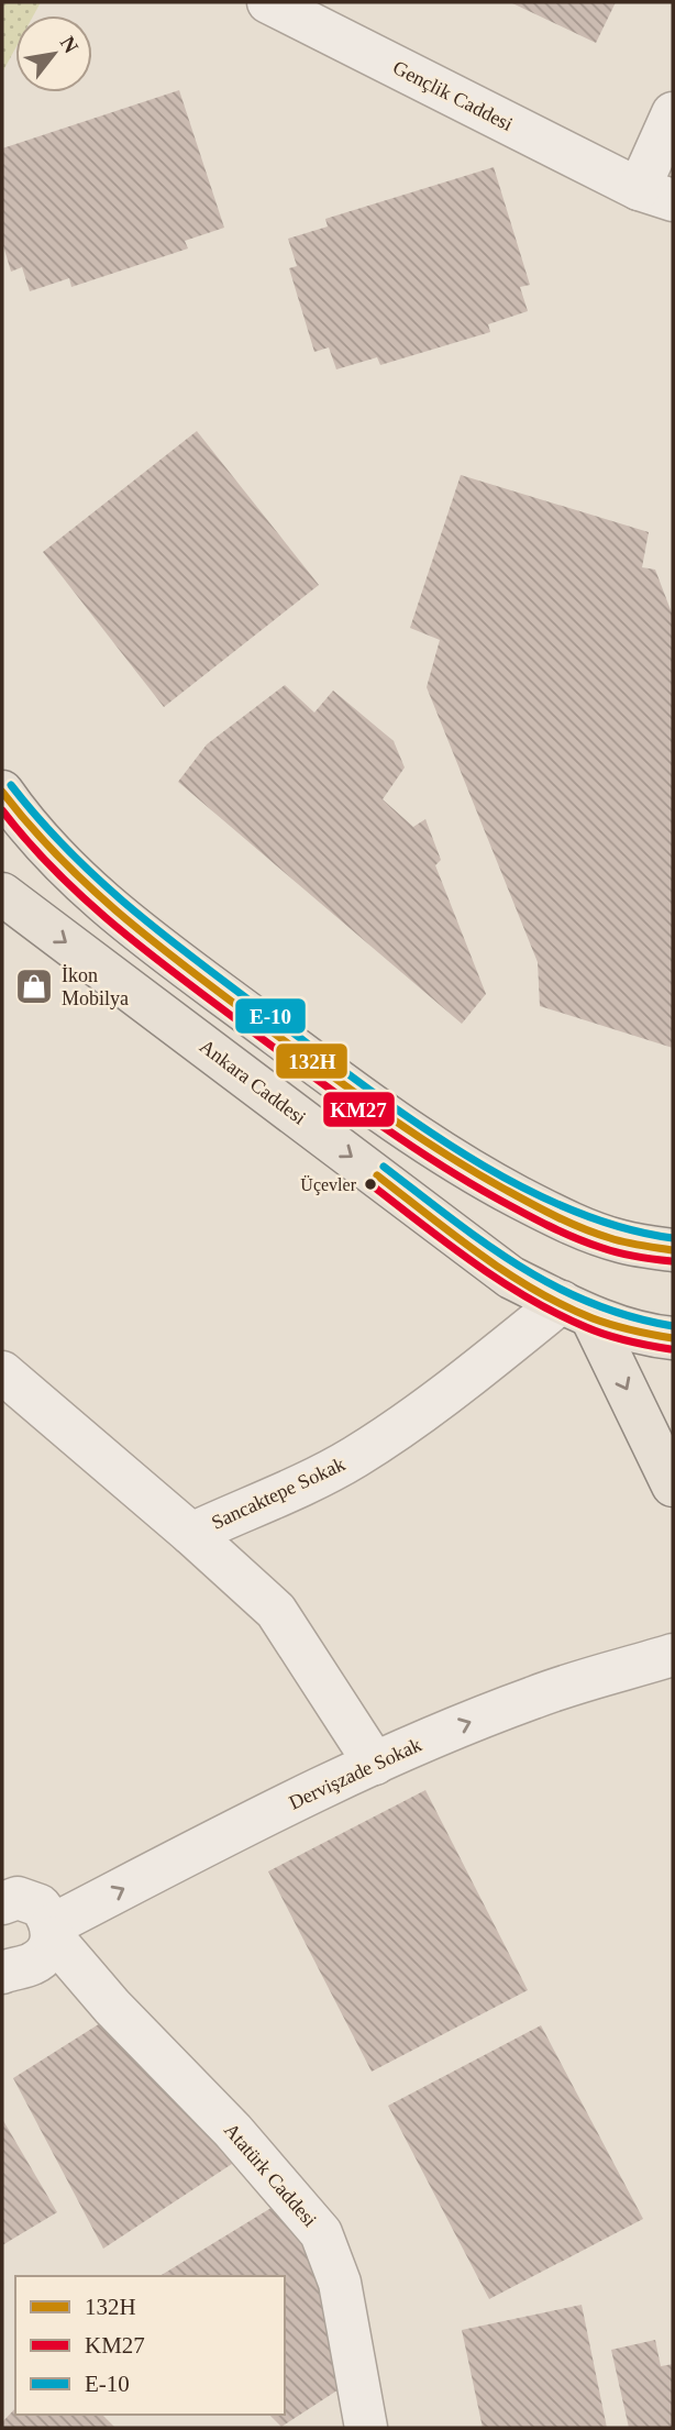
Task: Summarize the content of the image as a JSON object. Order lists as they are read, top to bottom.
{
  "streets": {
    "main road": ["Ankara Caddesi"],
    "street": [
      "Gençlik Caddesi",
      "Sancaktepe Sokak",
      "Dervişzade Sokak",
      "Atatürk Caddesi"
    ]
  },
  "crossings": [
    ["Ankara Caddesi", "Sancaktepe Sokak"],
    ["Dervişzade Sokak", "Atatürk Caddesi"]
  ],
  "one_way": ["Dervişzade Sokak"],
  "places": {
    "shop": ["İkon Mobilya"],
    "other": ["Üçevler"]
  },
  "lines": ["transit line E-10", "transit line 132H", "transit line KM27"],
  "legend": ["132H", "KM27", "E-10"],
  "north": "top right"
}
